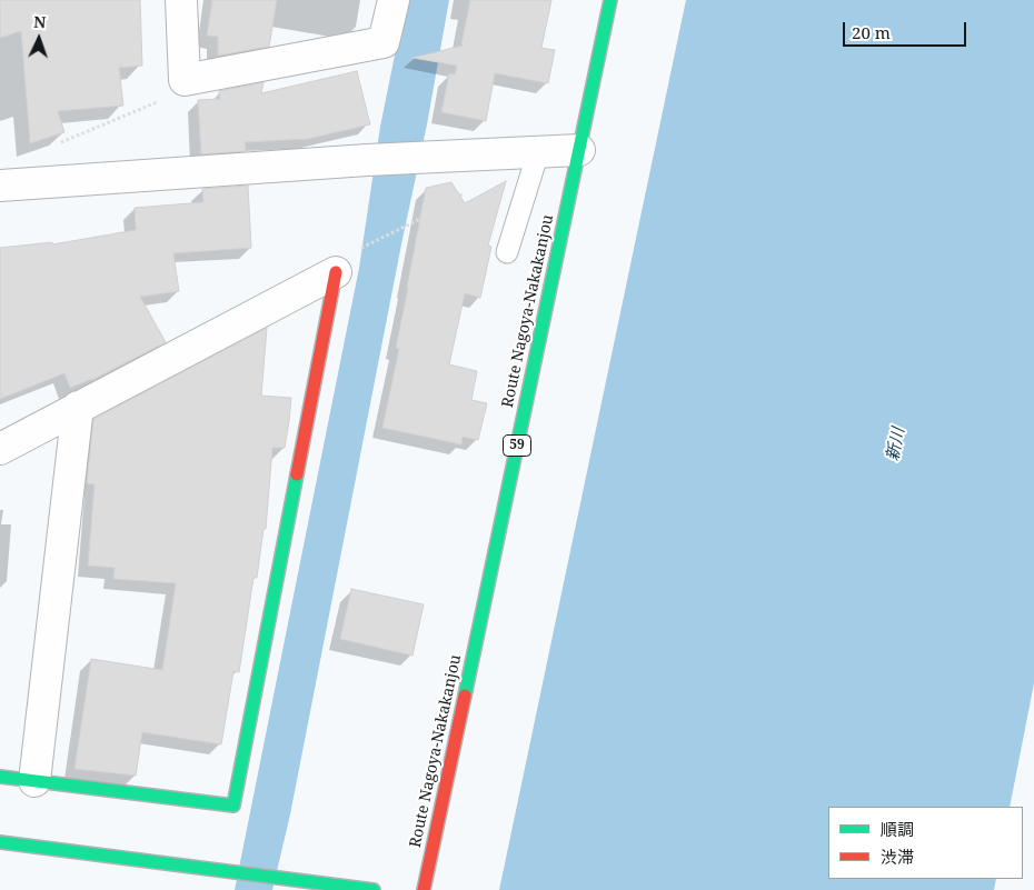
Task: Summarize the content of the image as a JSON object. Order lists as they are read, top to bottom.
{
  "streets": {
    "street": ["Route Nagoya-Nakakanjou", "59"]
  },
  "water": ["新川"],
  "legend": ["順調", "渋滞"],
  "scale_bar": "20 m",
  "north": "top"
}
